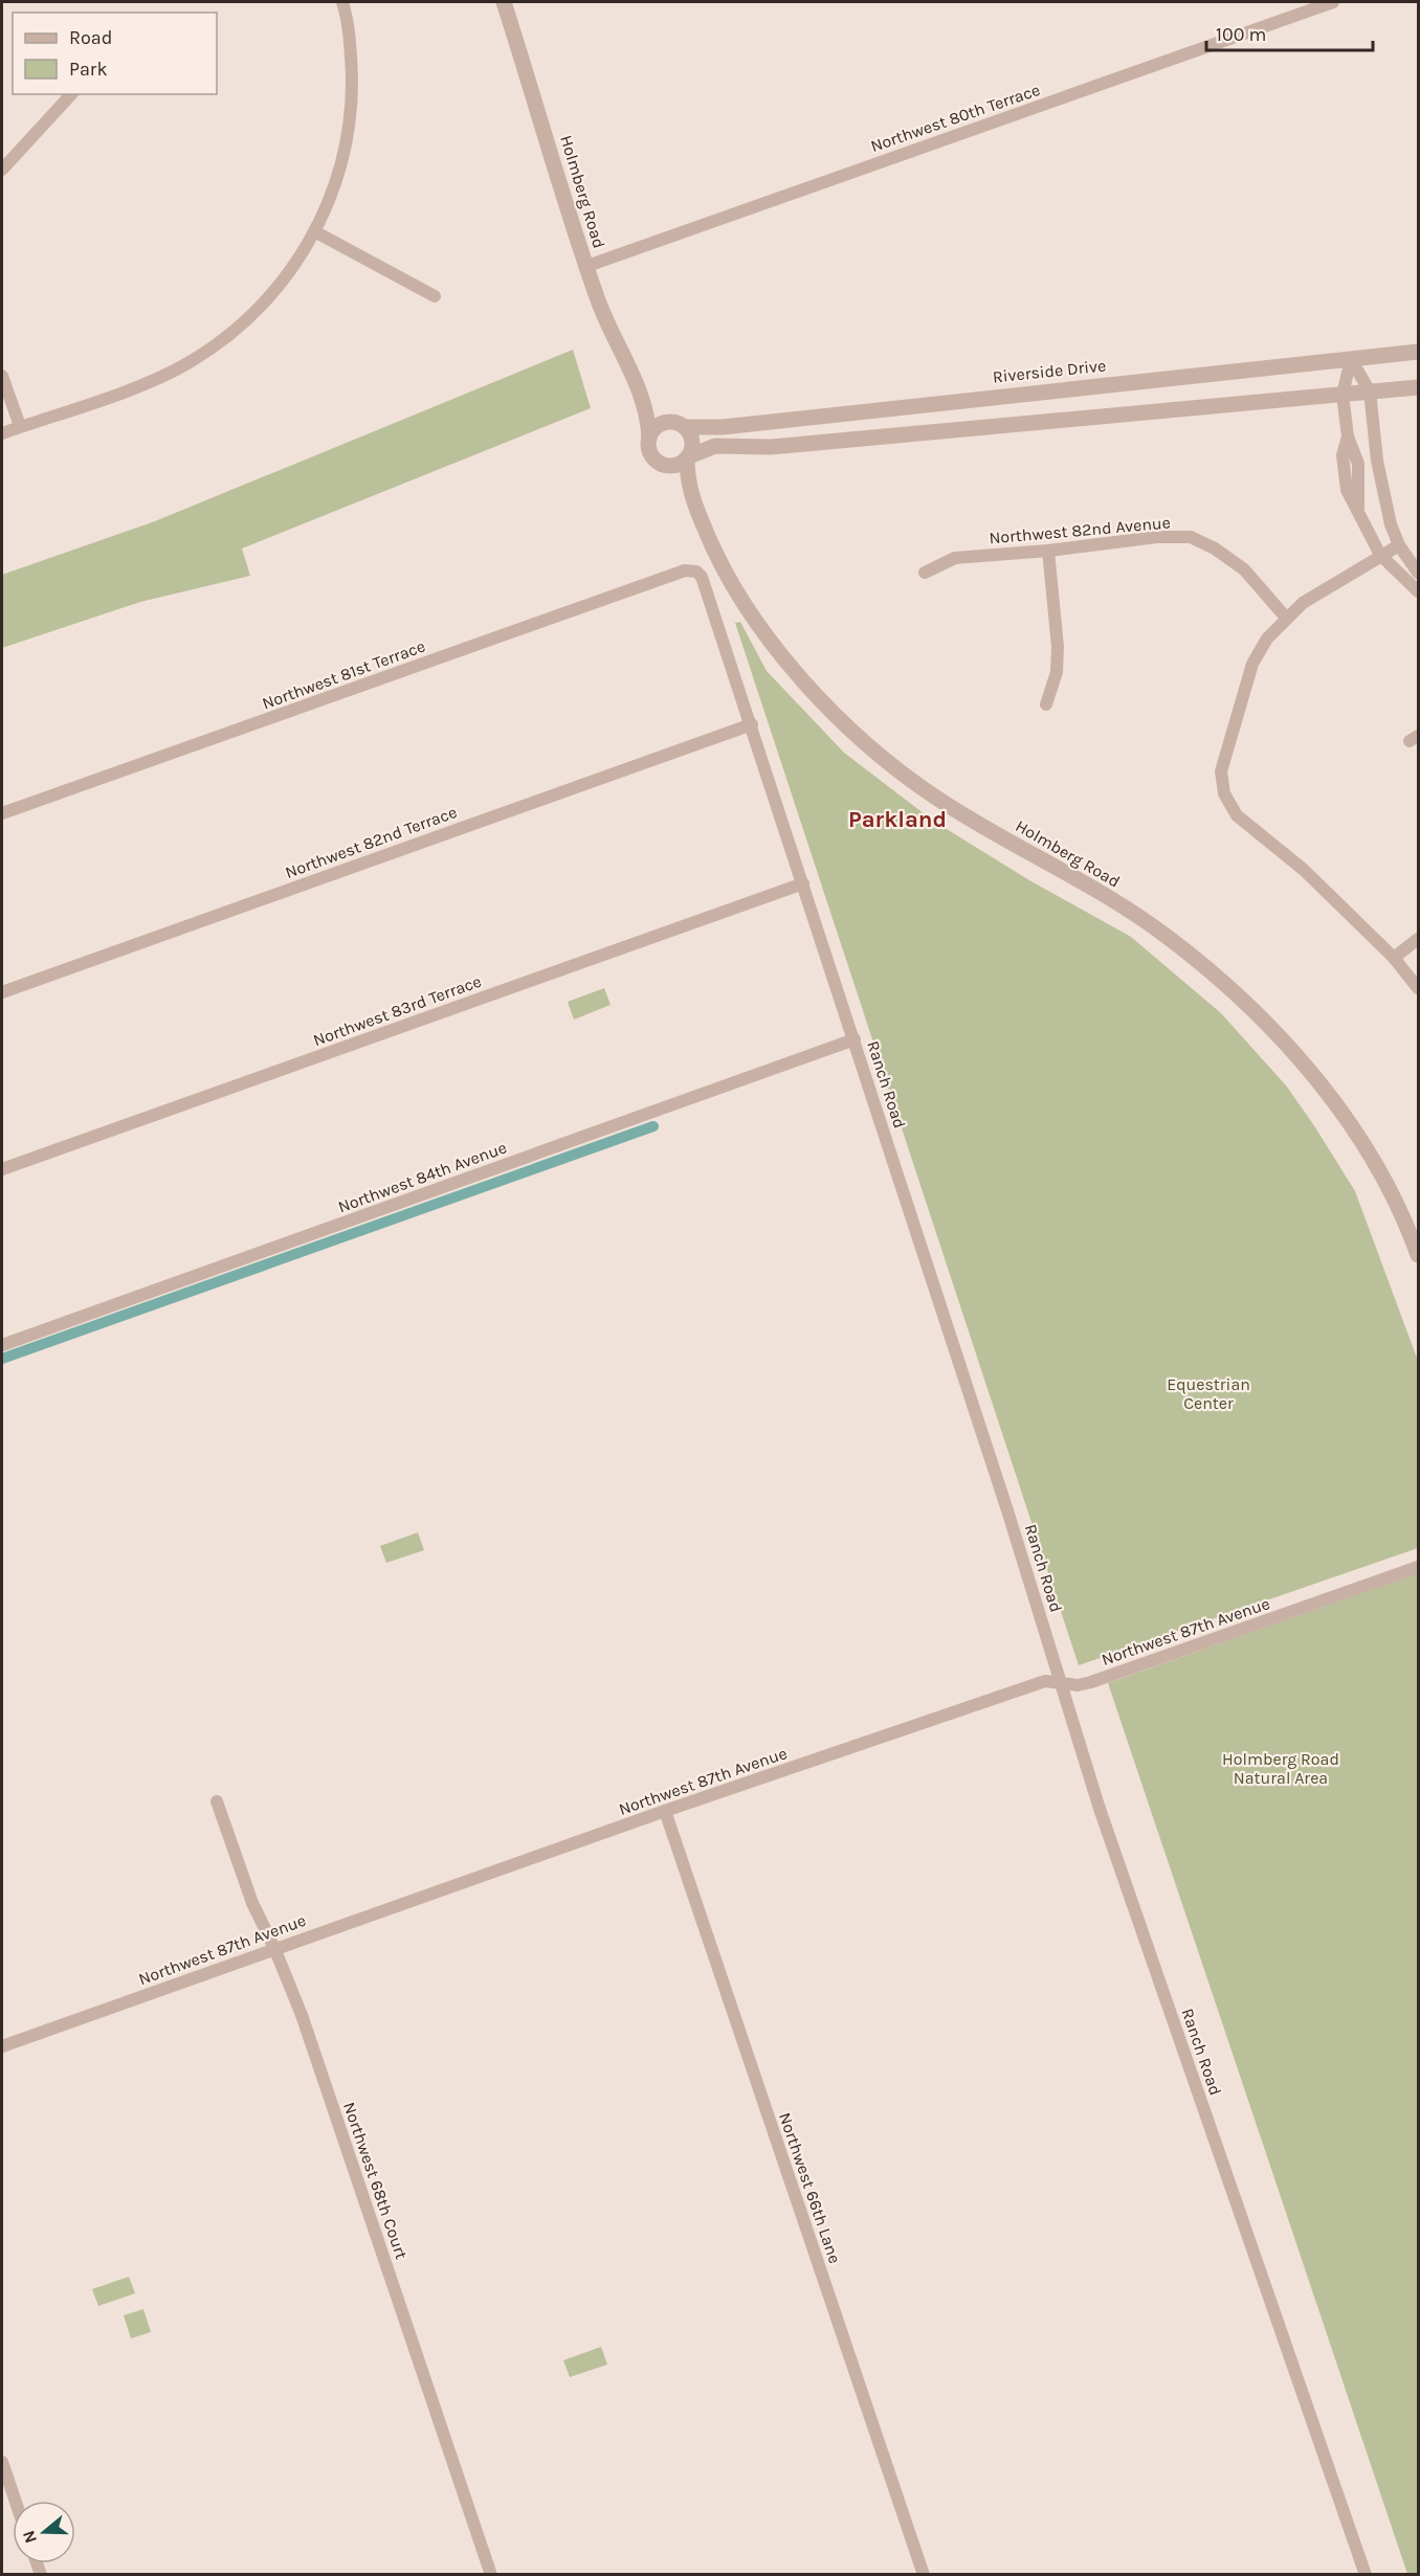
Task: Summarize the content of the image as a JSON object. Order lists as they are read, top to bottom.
{
  "streets": {
    "street": [
      "Northwest 80th Terrace",
      "Holmberg Road",
      "Riverside Drive",
      "Northwest 82nd Avenue",
      "Northwest 81st Terrace",
      "Northwest 82nd Terrace",
      "Northwest 83rd Terrace",
      "Ranch Road",
      "Northwest 84th Avenue",
      "Northwest 87th Avenue",
      "Northwest 68th Court",
      "Northwest 66th Lane"
    ]
  },
  "crossings": [
    ["Northwest 80th Terrace", "Holmberg Road"],
    ["Holmberg Road", "Riverside Drive"],
    ["Northwest 81st Terrace", "Ranch Road"],
    ["Northwest 82nd Terrace", "Ranch Road"],
    ["Northwest 83rd Terrace", "Ranch Road"],
    ["Ranch Road", "Northwest 84th Avenue"],
    ["Ranch Road", "Northwest 87th Avenue"],
    ["Northwest 87th Avenue", "Northwest 68th Court"],
    ["Northwest 87th Avenue", "Northwest 66th Lane"]
  ],
  "districts": ["Parkland"],
  "parks": ["Equestrian Center", "Holmberg Road Natural Area"],
  "legend": ["Road", "Park"],
  "scale_bar": "100 m",
  "north": "left"
}
